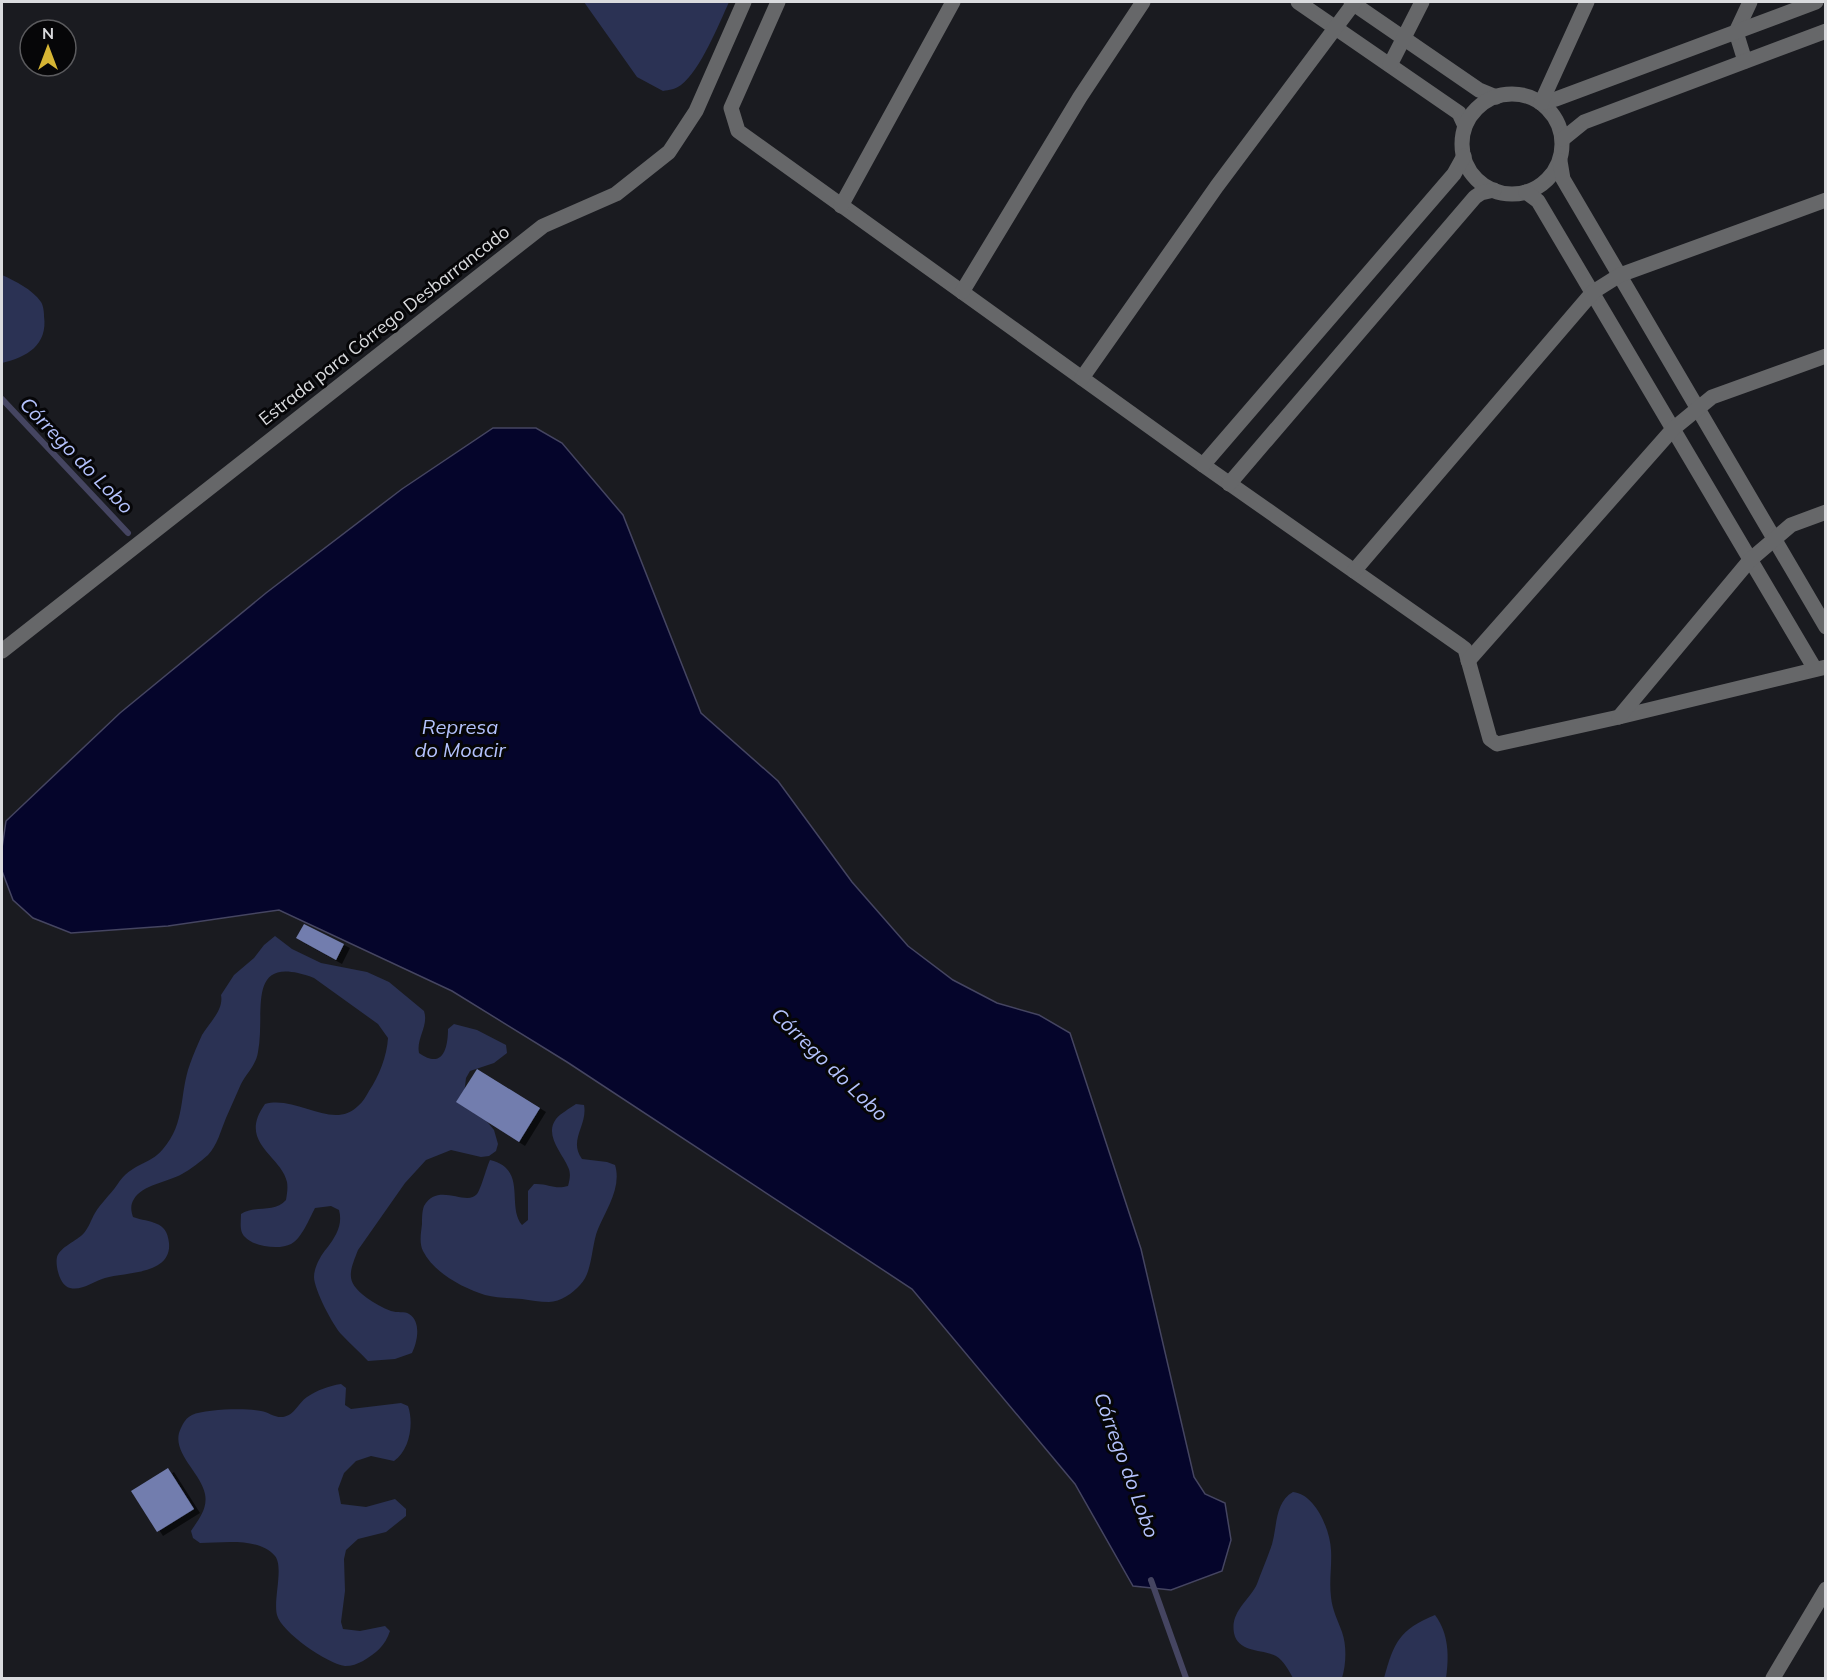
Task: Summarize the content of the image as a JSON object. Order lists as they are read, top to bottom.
{
  "streets": {
    "street": ["Estrada para Córrego Desbarrancado"]
  },
  "water": ["Córrego do Lobo", "Represa do Moacir"],
  "north": "top"
}
